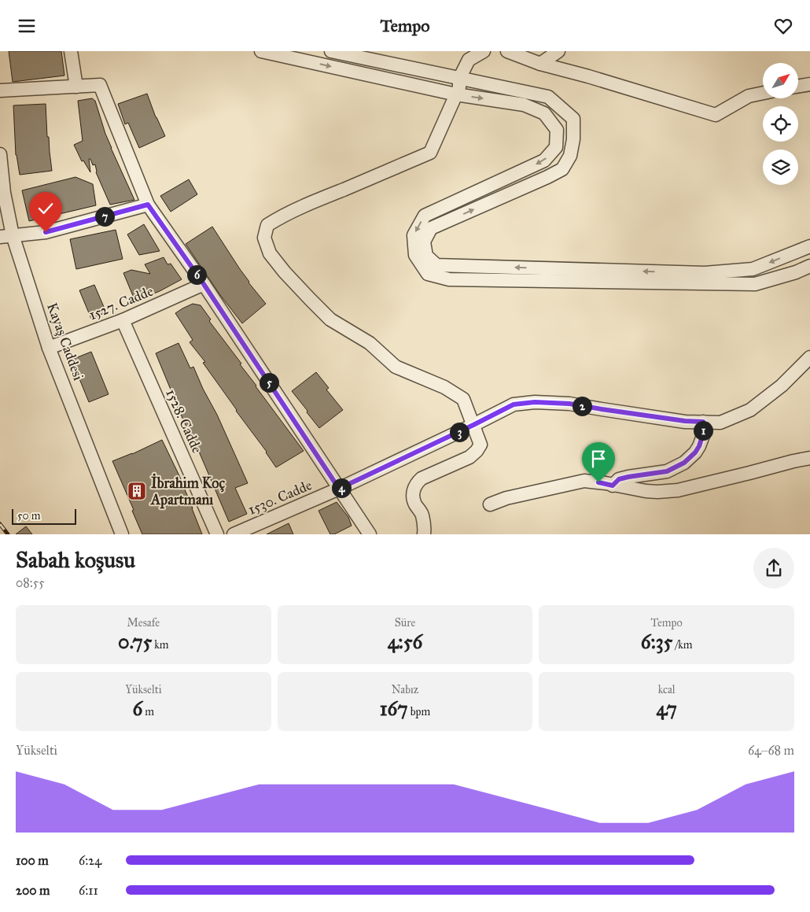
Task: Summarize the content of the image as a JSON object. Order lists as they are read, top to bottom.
{
  "streets": {
    "street": [
      "1527. Cadde",
      "Kayaş Caddesi",
      "1528. Cadde",
      "1530. Cadde"
    ]
  },
  "crossings": [
    ["1527. Cadde", "Kayaş Caddesi"],
    ["1527. Cadde", "1528. Cadde"]
  ],
  "places": {
    "building": ["İbrahim Koç Apartmanı"]
  },
  "scale_bar": "50 m",
  "north": "top right",
  "page": {
    "header": "Tempo",
    "pins": [
      "7",
      "6",
      "5",
      "2",
      "1",
      "3",
      "4"
    ],
    "scale": "50 m",
    "heading": ["Sabah koşusu", "08:55"],
    "stats": [
      ["Mesafe", "0.75 km"],
      ["Süre", "4:56"],
      ["Tempo", "6:35 /km"],
      ["Yükselti", "6 m"],
      ["Nabız", "167 bpm"],
      ["kcal", "47"]
    ],
    "chart": ["Yükselti", "64–68 m"],
    "list": [
      {
        "name": "100 m",
        "note": "6:24"
      },
      {
        "name": "200 m",
        "note": "6:11"
      }
    ]
  }
}
